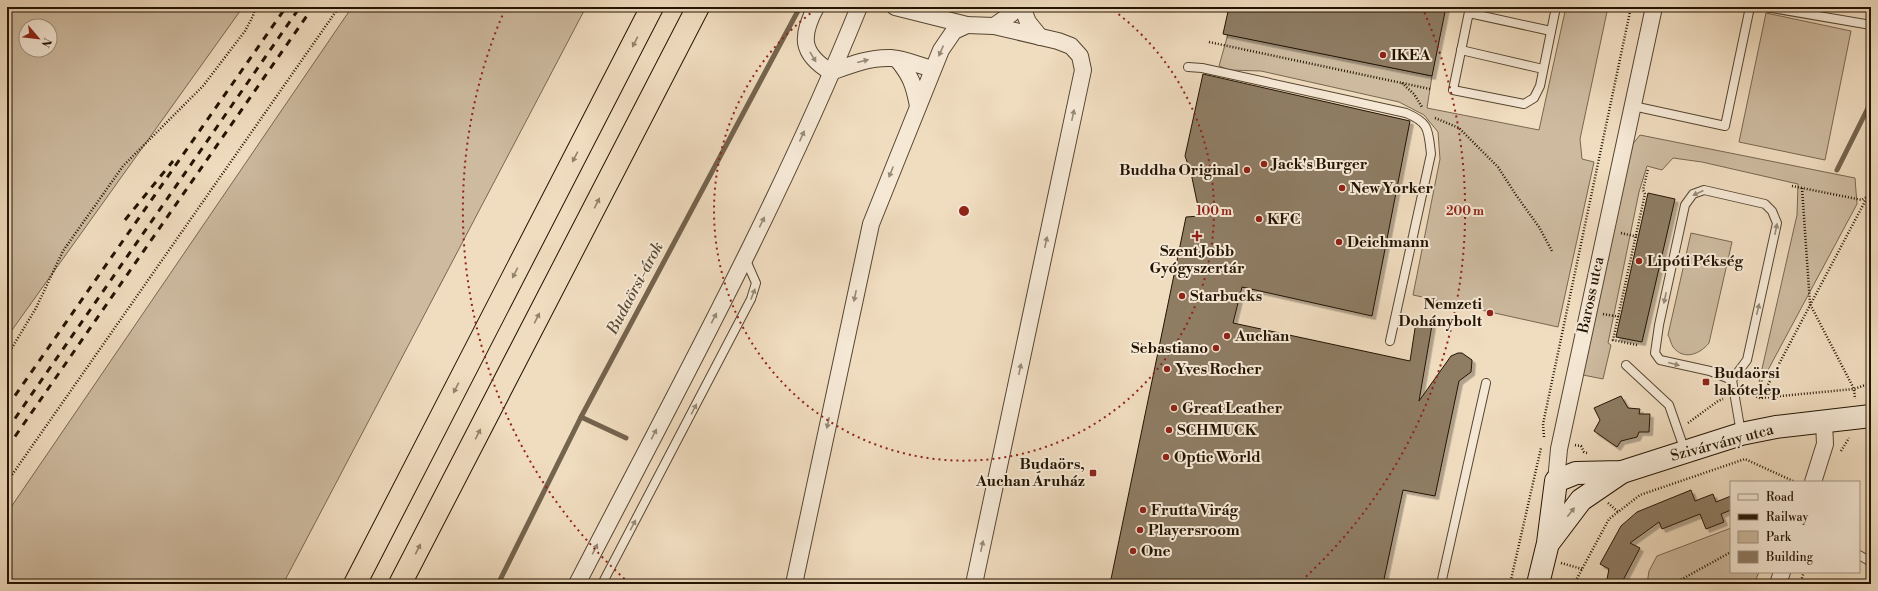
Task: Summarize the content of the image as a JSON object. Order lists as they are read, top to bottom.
{
  "streets": {
    "street": ["Baross utca", "Szivárvány utca"]
  },
  "crossings": [
    ["Baross utca", "Szivárvány utca"]
  ],
  "water": ["Budaörsi-árok"],
  "places": {
    "other": [
      "IKEA",
      "Jack's Burger",
      "Buddha Original",
      "New Yorker",
      "KFC",
      "Deichmann",
      "Lipóti Pékség",
      "Starbucks",
      "Nemzeti Dohánybolt",
      "Auchan",
      "Sebastiano",
      "Yves Rocher",
      "Great Leather",
      "SCHMUCK",
      "Optic World",
      "Frutta Virág",
      "Playersroom",
      "One"
    ],
    "health": ["Szent Jobb Gyógyszertár"],
    "transit": ["Budaörsi lakótelep", "Budaörs, Auchan Áruház"]
  },
  "legend": [
    "Road",
    "Railway",
    "Park",
    "Building"
  ],
  "north": "bottom right",
  "rings": ["100 m", "200 m"]
}
